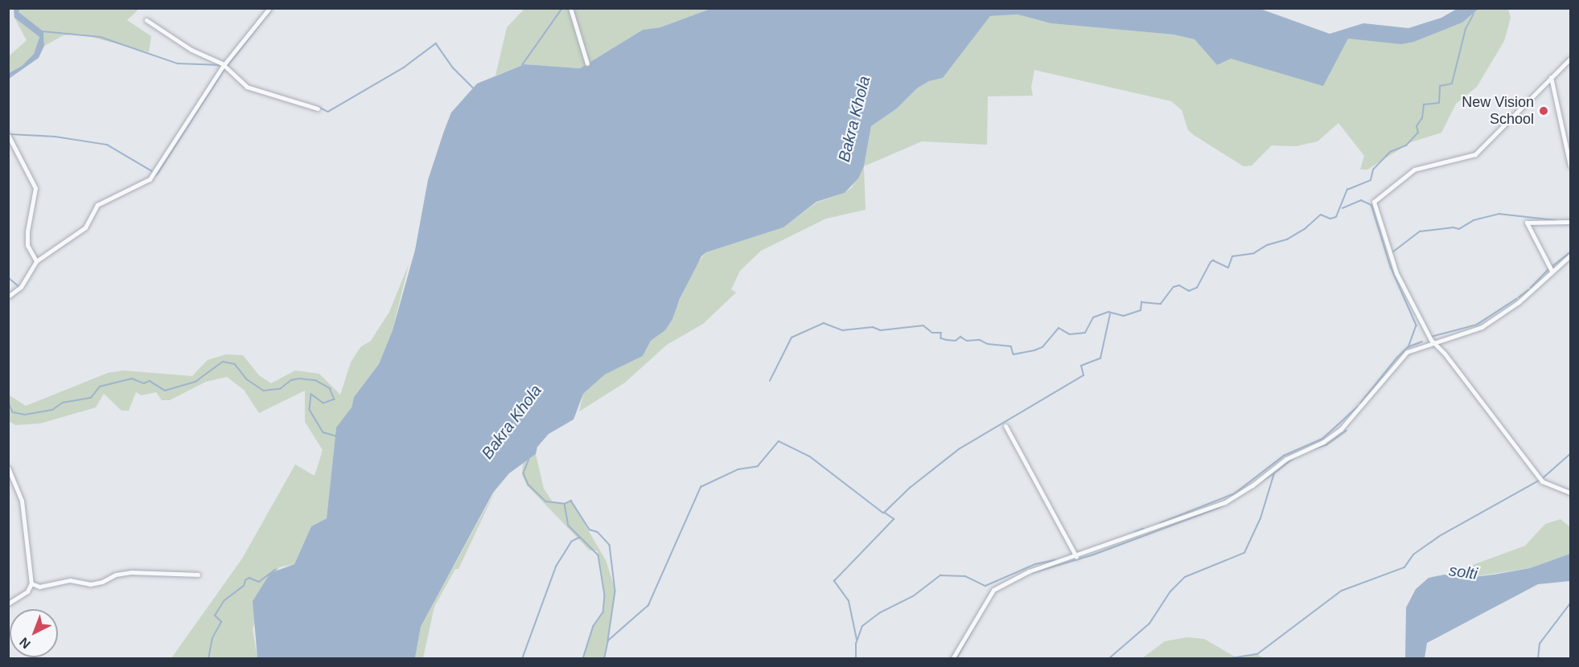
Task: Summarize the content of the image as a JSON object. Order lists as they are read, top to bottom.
{
  "water": ["Bakra Khola", "solti"],
  "places": ["New Vision School"],
  "north": "bottom left"
}
